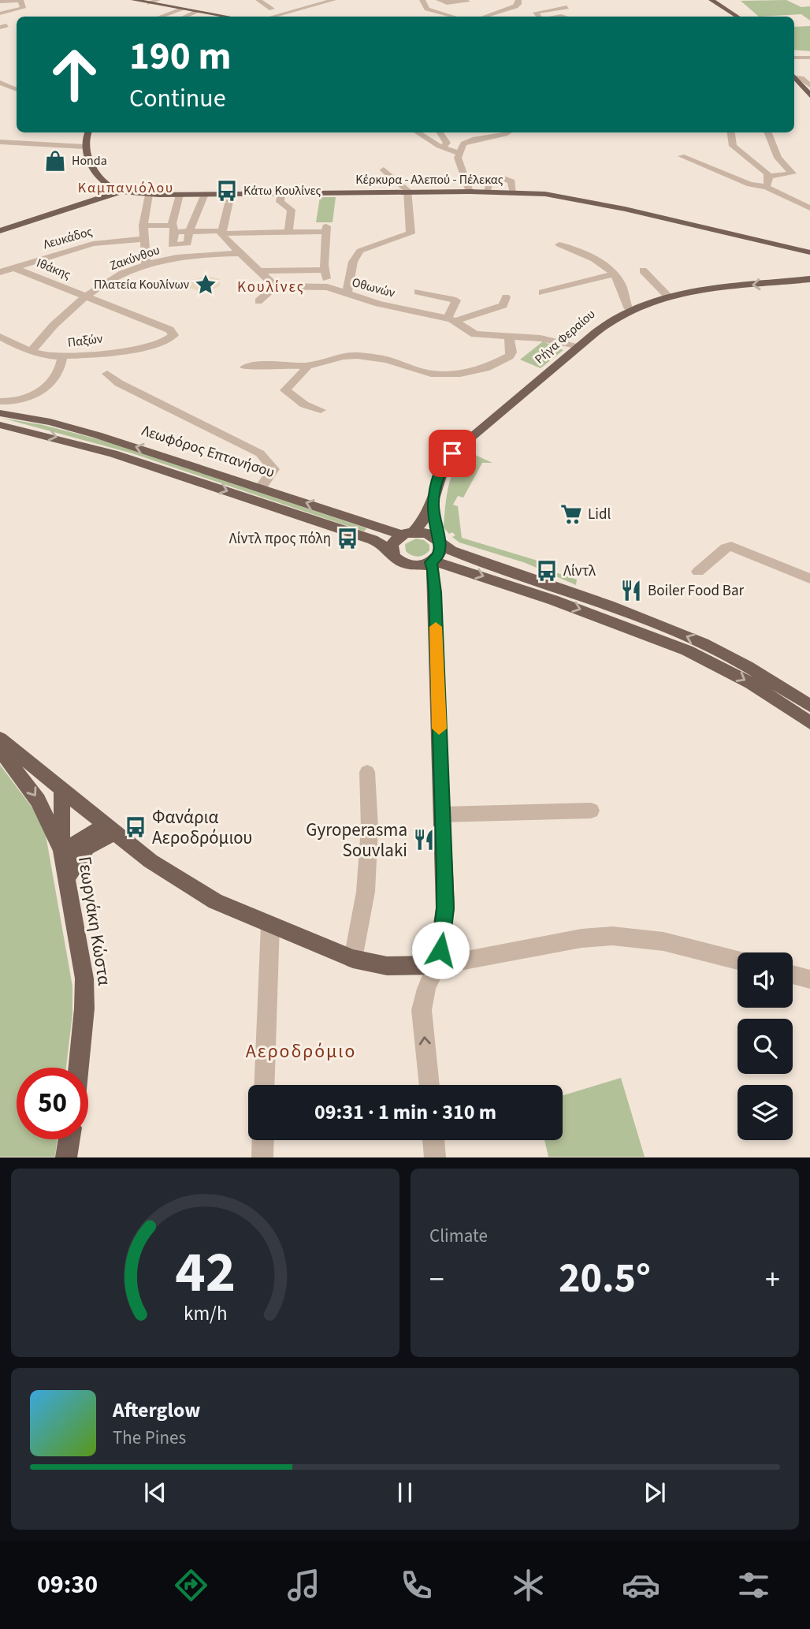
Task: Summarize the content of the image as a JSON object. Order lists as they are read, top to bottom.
{
  "streets": {
    "main road": [
      "Κέρκυρα - Αλεπού - Πέλεκας",
      "Ρήγα Φεραίου",
      "Λεωφόρος Επτανήσου",
      "Γεωργάκη Κώστα"
    ],
    "street": [
      "Λευκάδος",
      "Ζακύνθου",
      "Ιθάκης",
      "Οθωνών",
      "Παξών"
    ]
  },
  "crossings": [
    ["Λευκάδος", "Ιθάκης"],
    ["Ζακύνθου", "Ιθάκης"],
    ["Ζακύνθου", "Παξών"],
    ["Ιθάκης", "Παξών"],
    ["Οθωνών", "Ρήγα Φεραίου"],
    ["Ρήγα Φεραίου", "Λεωφόρος Επτανήσου"]
  ],
  "districts": ["Καμπανιόλου", "Κουλίνες", "Αεροδρόμιο"],
  "places": {
    "shop": ["Honda"],
    "bus stop": [
      "Κάτω Κουλίνες",
      "Λίντλ προς πόλη",
      "Λίντλ",
      "Φανάρια Αεροδρόμιου"
    ],
    "place": ["Πλατεία Κουλίνων"],
    "supermarket": ["Lidl"],
    "restaurant": ["Boiler Food Bar", "Gyroperasma Souvlaki"]
  },
  "page": {
    "turn": ["190 m", "Continue"],
    "limit": "50",
    "trip": "09:31 · 1 min · 310 m",
    "tile": "Climate",
    "heat": ["−", "20.5°", "+"],
    "song": ["Afterglow", "The Pines"],
    "tabs": "09:30",
    "gauge": ["42", "km/h"]
  }
}
